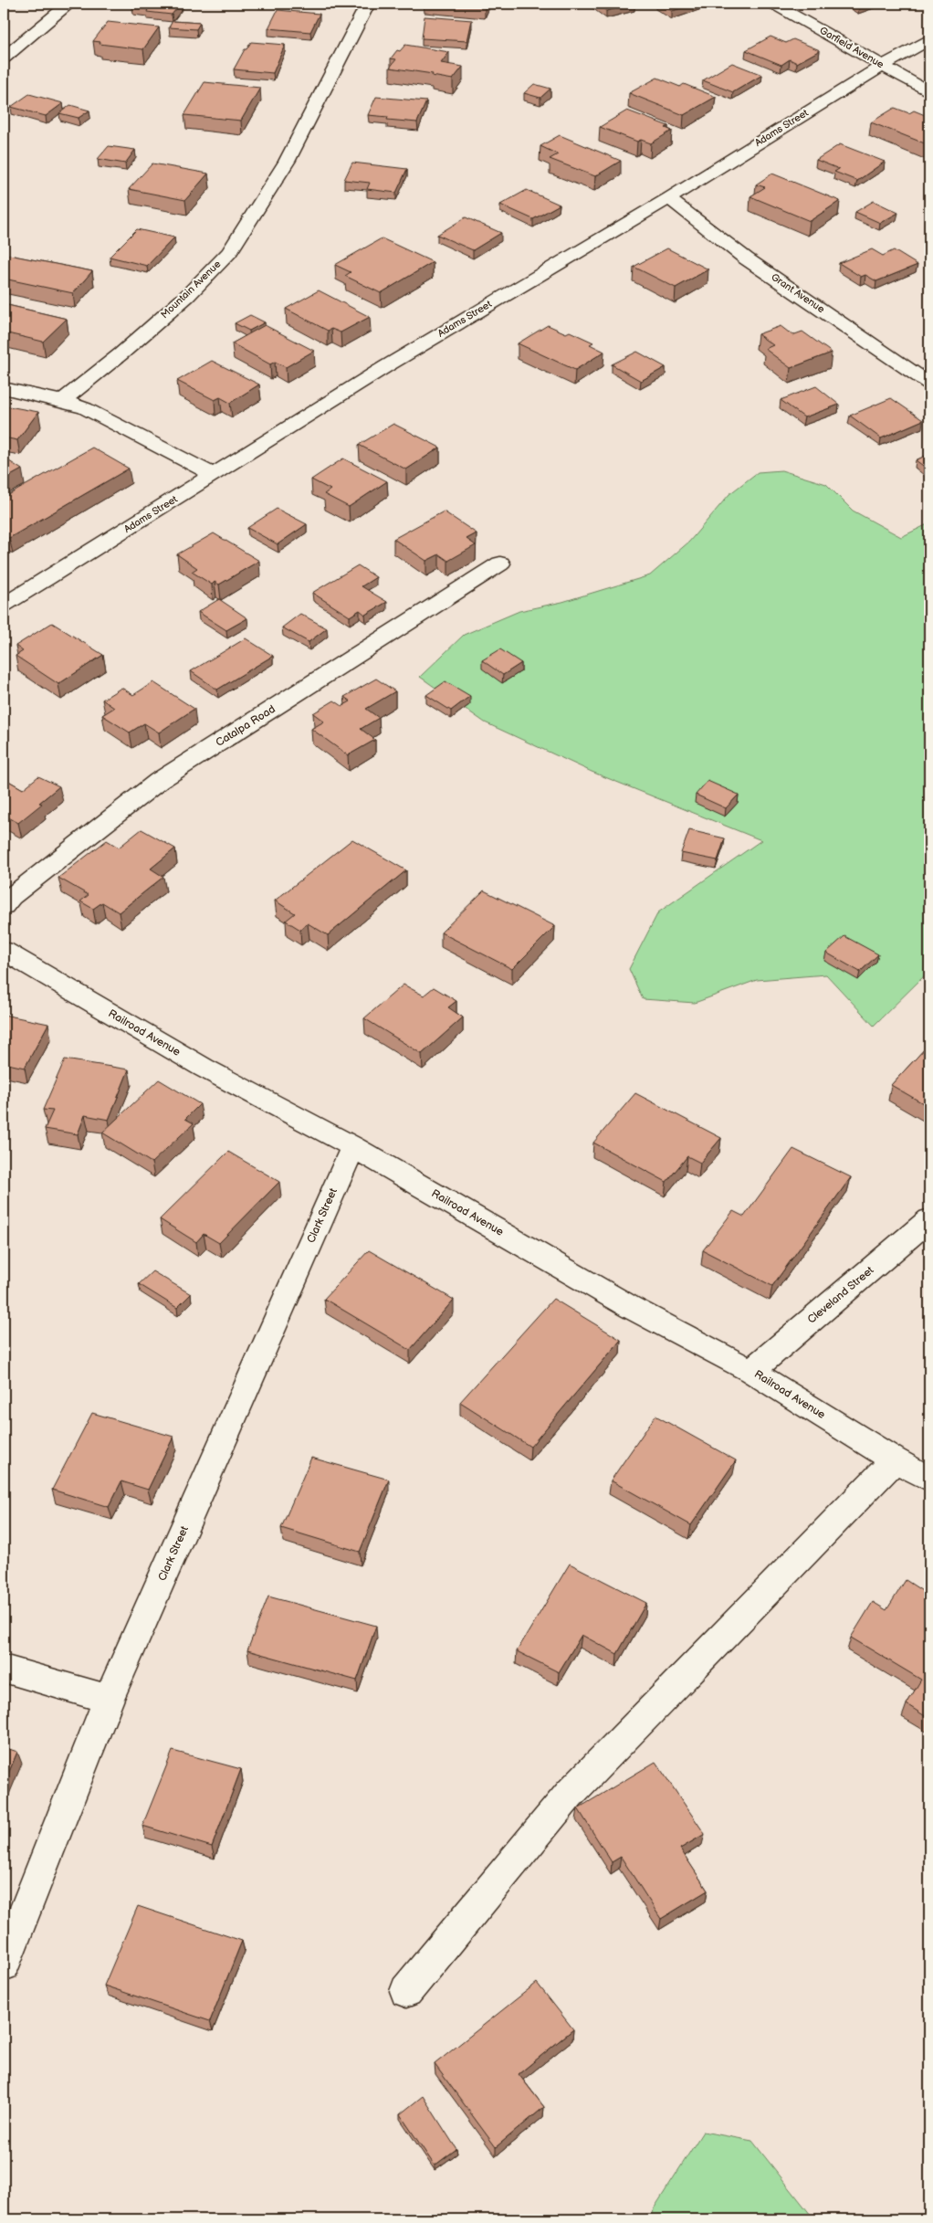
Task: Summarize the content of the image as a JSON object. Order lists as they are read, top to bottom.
{
  "streets": {
    "street": [
      "Garfield Avenue",
      "Adams Street",
      "Mountain Avenue",
      "Grant Avenue",
      "Catalpa Road",
      "Railroad Avenue",
      "Clark Street",
      "Cleveland Street"
    ]
  },
  "crossings": [
    ["Garfield Avenue", "Adams Street"],
    ["Adams Street", "Grant Avenue"],
    ["Railroad Avenue", "Clark Street"],
    ["Railroad Avenue", "Cleveland Street"]
  ]
}
